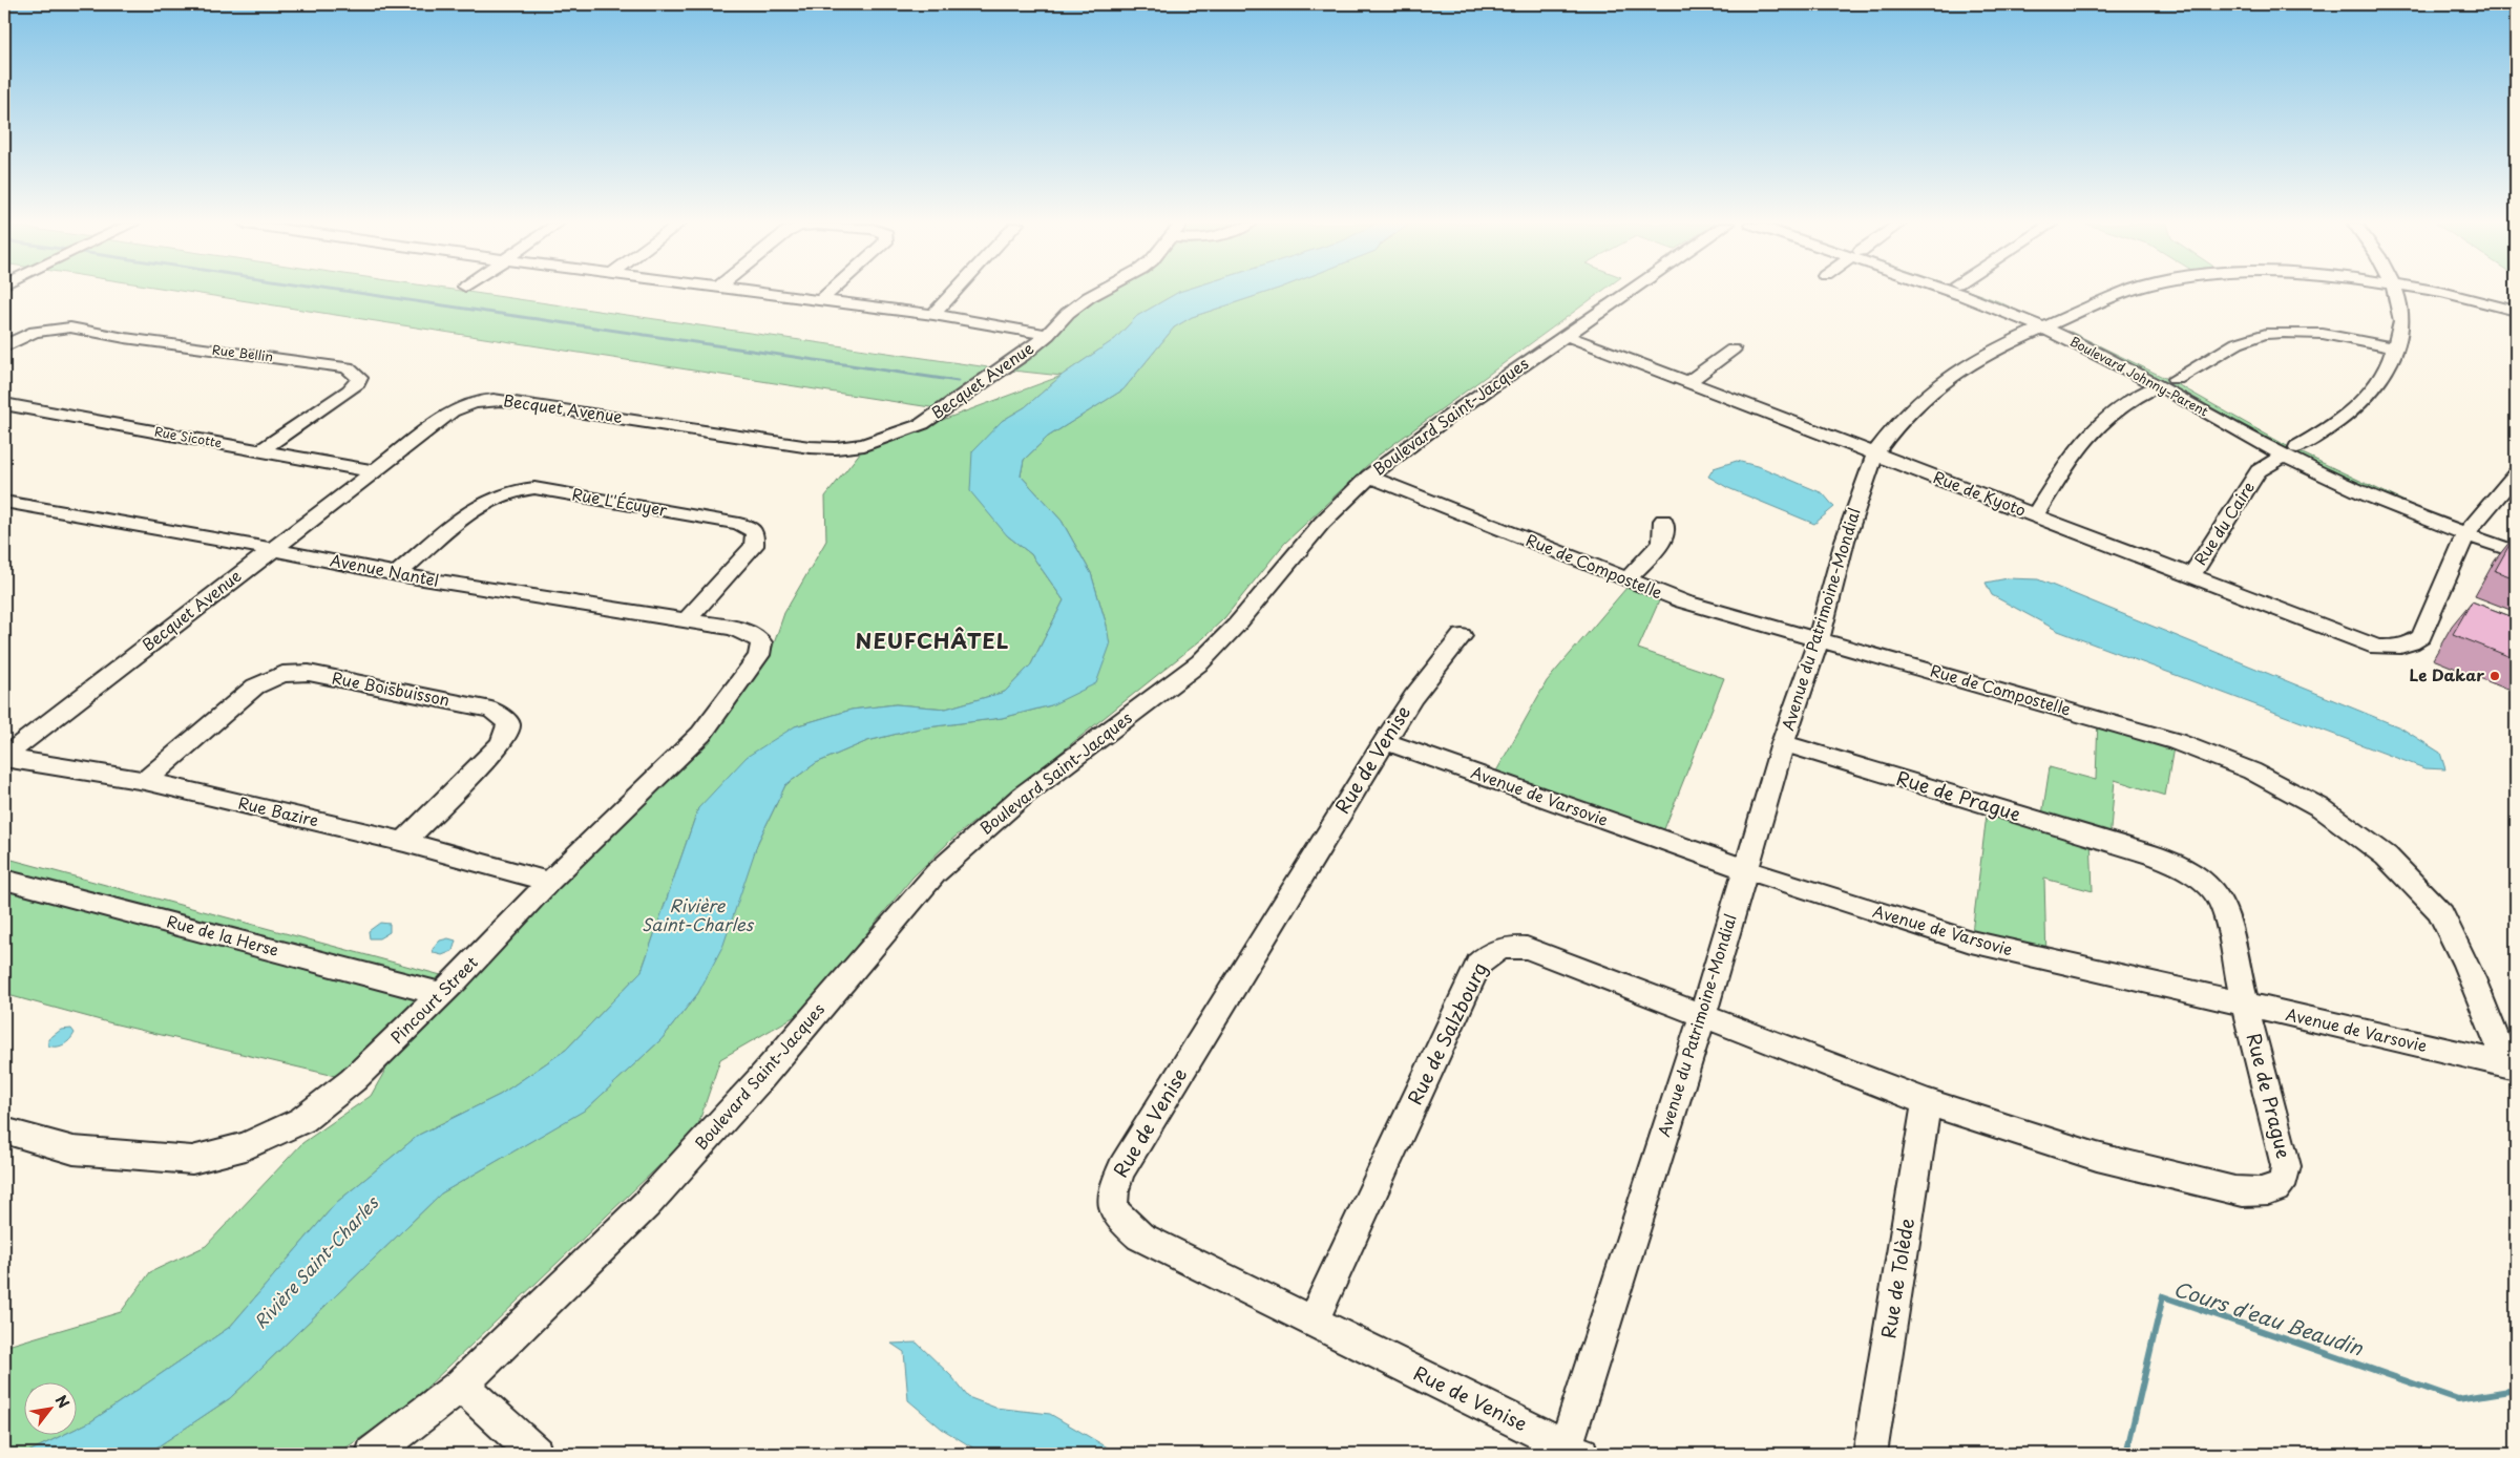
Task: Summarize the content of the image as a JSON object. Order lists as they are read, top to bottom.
{
  "streets": {
    "street": [
      "Rue Bellin",
      "Boulevard Johnny-Parent",
      "Becquet Avenue",
      "Boulevard Saint-Jacques",
      "Rue Sicotte",
      "Rue de Kyoto",
      "Rue L'Écuyer",
      "Rue du Caire",
      "Rue de Compostelle",
      "Avenue Nantel",
      "Avenue du Patrimoine-Mondial",
      "Rue Boisbuisson",
      "Rue de Venise",
      "Avenue de Varsovie",
      "Rue de Prague",
      "Rue Bazire",
      "Rue de la Herse",
      "Pincourt Street",
      "Rue de Salzbourg",
      "Rue de Tolède"
    ]
  },
  "crossings": [
    ["Rue Bellin", "Rue Sicotte"],
    ["Boulevard Johnny-Parent", "Rue de Kyoto"],
    ["Boulevard Johnny-Parent", "Rue du Caire"],
    ["Boulevard Johnny-Parent", "Avenue du Patrimoine-Mondial"],
    ["Becquet Avenue", "Rue Sicotte"],
    ["Becquet Avenue", "Avenue Nantel"],
    ["Becquet Avenue", "Rue Bazire"],
    ["Boulevard Saint-Jacques", "Rue de Kyoto"],
    ["Boulevard Saint-Jacques", "Rue de Compostelle"],
    ["Rue de Kyoto", "Rue du Caire"],
    ["Rue de Kyoto", "Avenue du Patrimoine-Mondial"],
    ["Rue L'Écuyer", "Avenue Nantel"],
    ["Rue de Compostelle", "Avenue du Patrimoine-Mondial"],
    ["Rue de Compostelle", "Avenue de Varsovie"],
    ["Avenue Nantel", "Pincourt Street"],
    ["Avenue du Patrimoine-Mondial", "Rue de Venise"],
    ["Avenue du Patrimoine-Mondial", "Avenue de Varsovie"],
    ["Avenue du Patrimoine-Mondial", "Rue de Prague"],
    ["Avenue du Patrimoine-Mondial", "Rue de Salzbourg"],
    ["Rue Boisbuisson", "Rue Bazire"],
    ["Rue de Venise", "Avenue de Varsovie"],
    ["Rue de Venise", "Rue de Salzbourg"],
    ["Avenue de Varsovie", "Rue de Prague"],
    ["Rue de Prague", "Rue de Salzbourg"],
    ["Rue de Prague", "Rue de Tolède"],
    ["Rue Bazire", "Pincourt Street"],
    ["Rue de la Herse", "Pincourt Street"]
  ],
  "districts": ["NEUFCHÂTEL"],
  "water": ["Rivière Saint-Charles", "Cours d'eau Beaudin"],
  "places": ["Le Dakar"],
  "north": "top right"
}
